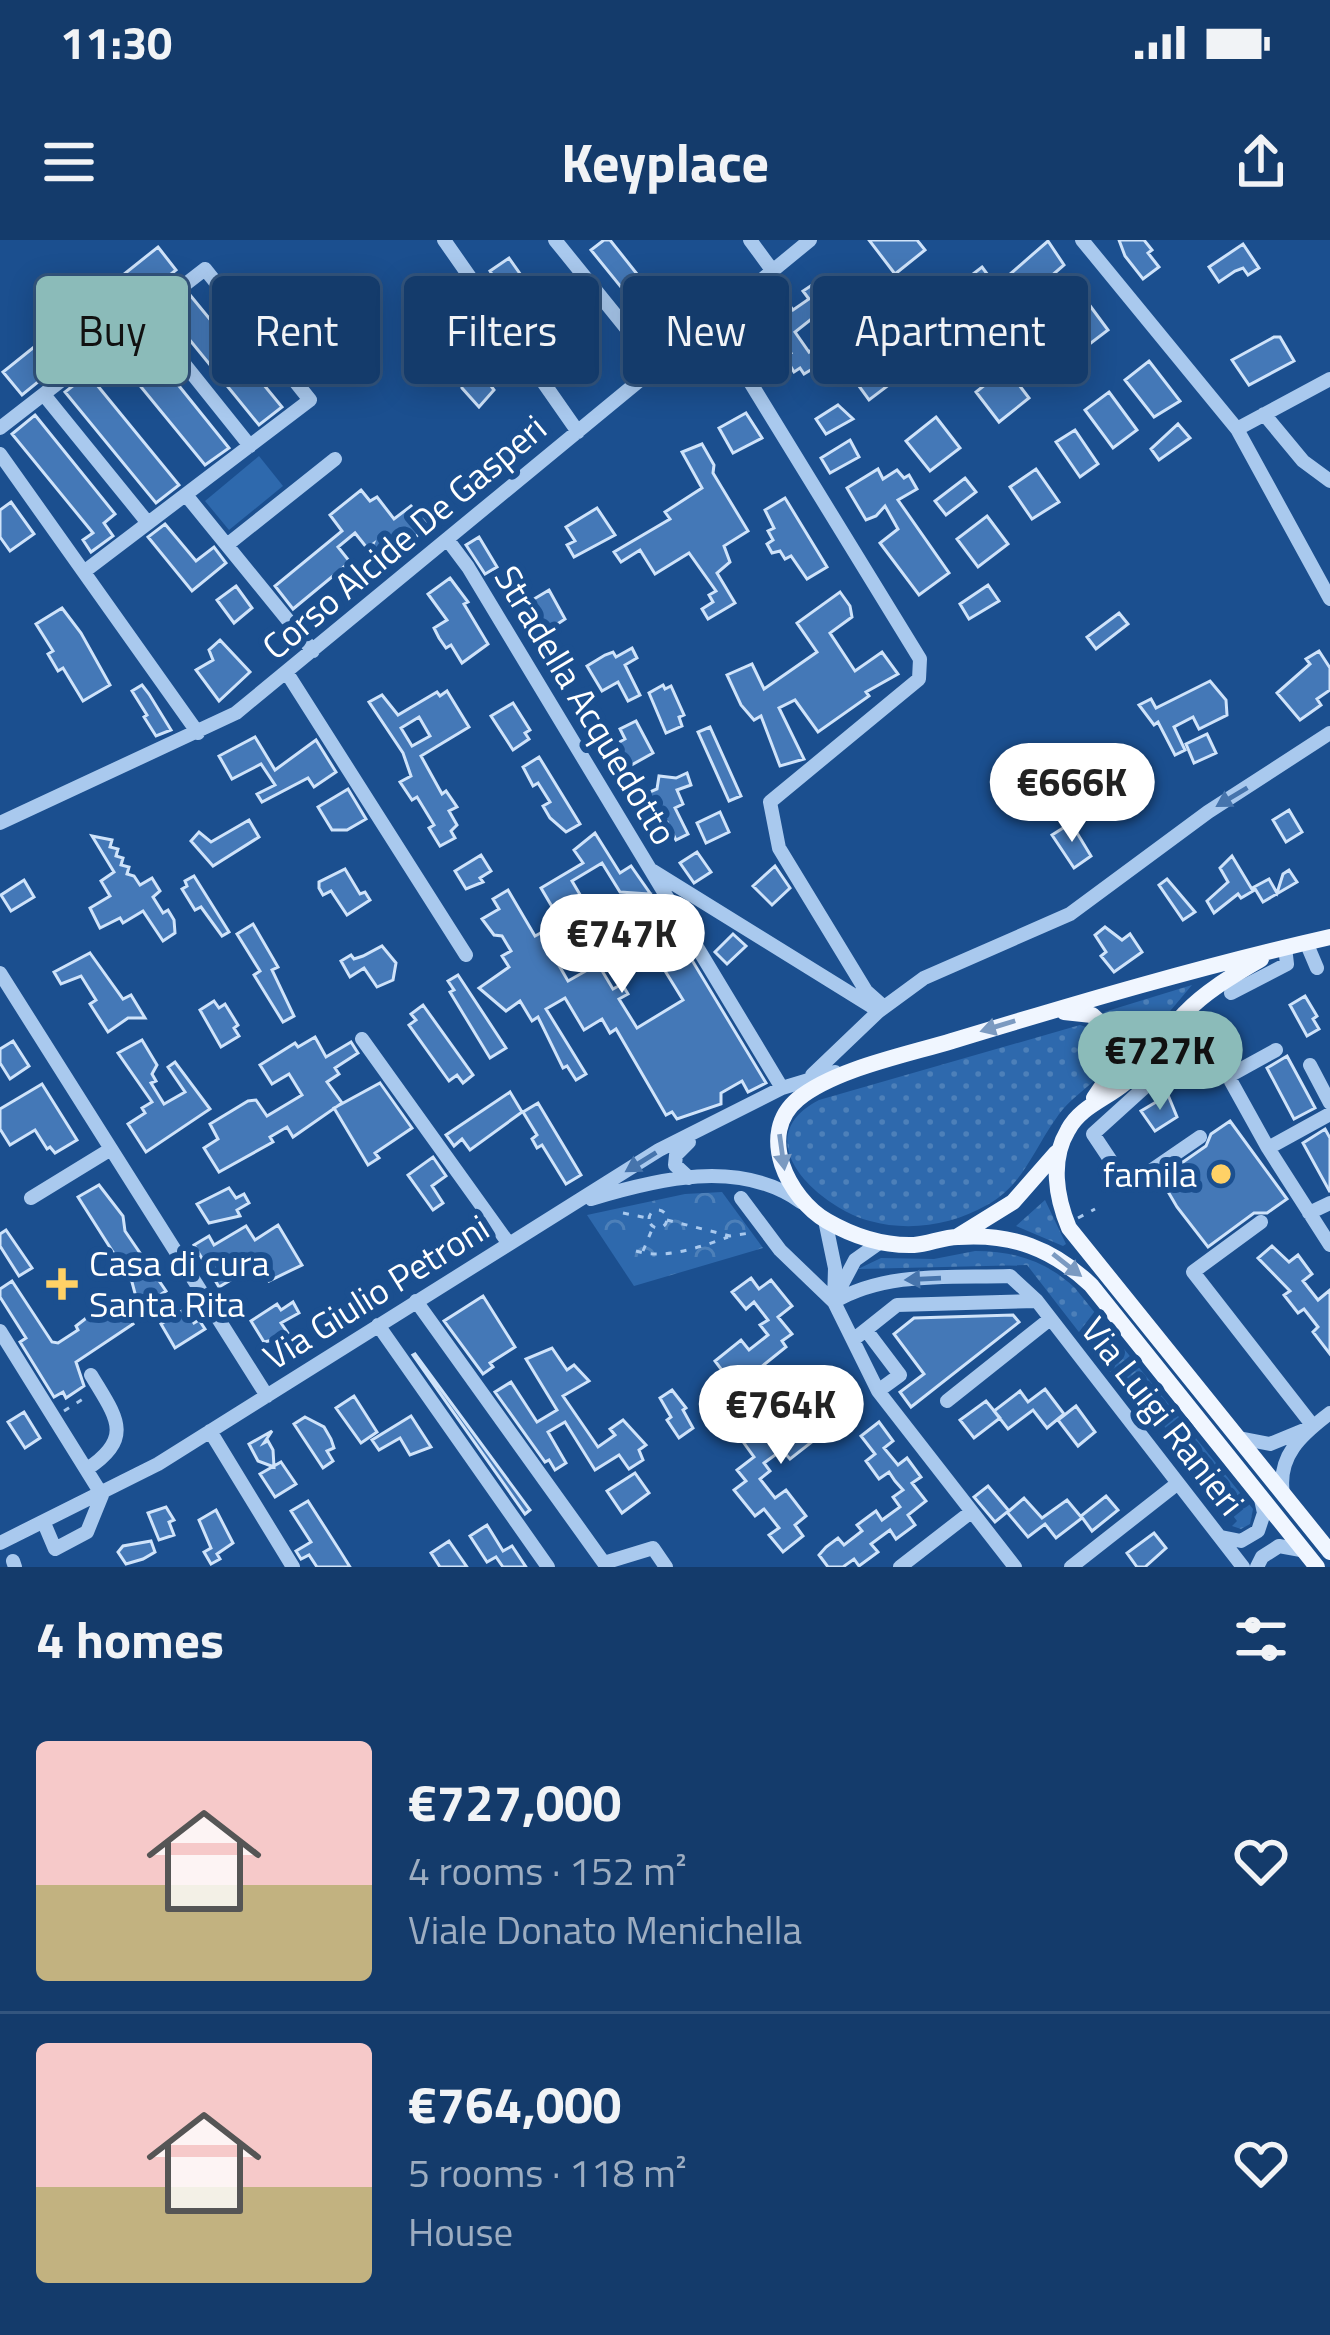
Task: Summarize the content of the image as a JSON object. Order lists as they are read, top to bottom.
{
  "streets": {
    "street": [
      "Corso Alcide De Gasperi",
      "Stradella Acquedotto",
      "Via Giulio Petroni",
      "Via Luigi Ranieri"
    ]
  },
  "crossings": [
    ["Corso Alcide De Gasperi", "Stradella Acquedotto"],
    ["Stradella Acquedotto", "Via Giulio Petroni"]
  ],
  "places": {
    "other": ["famila"],
    "health": ["Casa di cura Santa Rita"]
  },
  "page": {
    "status": "11:30",
    "header": "Keyplace",
    "chip": [
      "Buy",
      "Rent",
      "Filters",
      "New",
      "Apartment"
    ],
    "price": [
      "€666K",
      "€747K",
      "€727K",
      "€764K"
    ],
    "heading": "4 homes",
    "list": [
      {
        "name": "€727,000",
        "note": "4 rooms · 152 m² · Viale Donato Menichella"
      },
      {
        "name": "€764,000",
        "note": "5 rooms · 118 m² · House"
      }
    ]
  }
}
